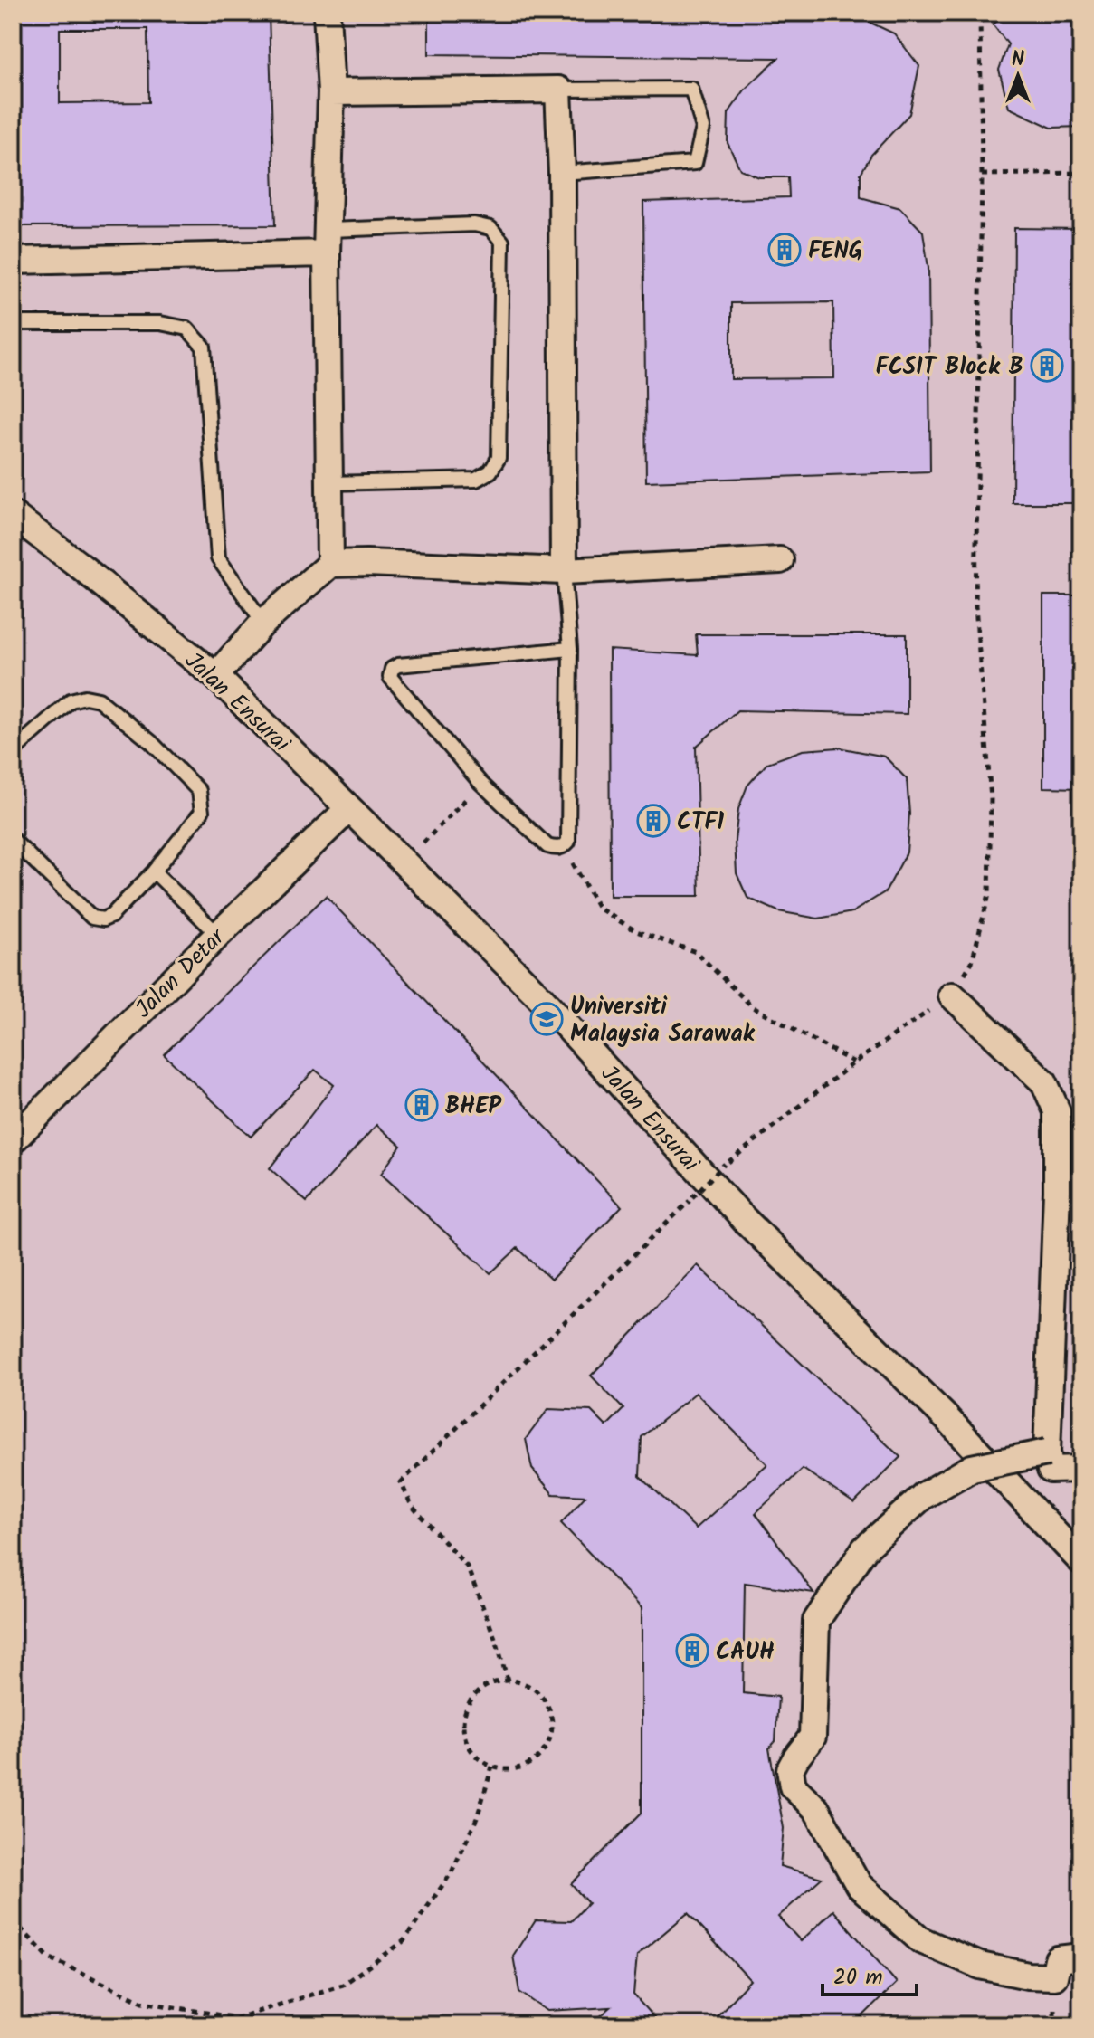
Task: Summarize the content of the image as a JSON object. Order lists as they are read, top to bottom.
{
  "streets": {
    "street": ["Jalan Ensurai", "Jalan Detar"]
  },
  "crossings": [
    ["Jalan Ensurai", "Jalan Detar"]
  ],
  "places": {
    "building": [
      "FENG",
      "FCSIT Block B",
      "CTF1",
      "BHEP",
      "CAUH"
    ],
    "school or university": ["Universiti Malaysia Sarawak"]
  },
  "scale_bar": "20 m",
  "north": "top"
}
